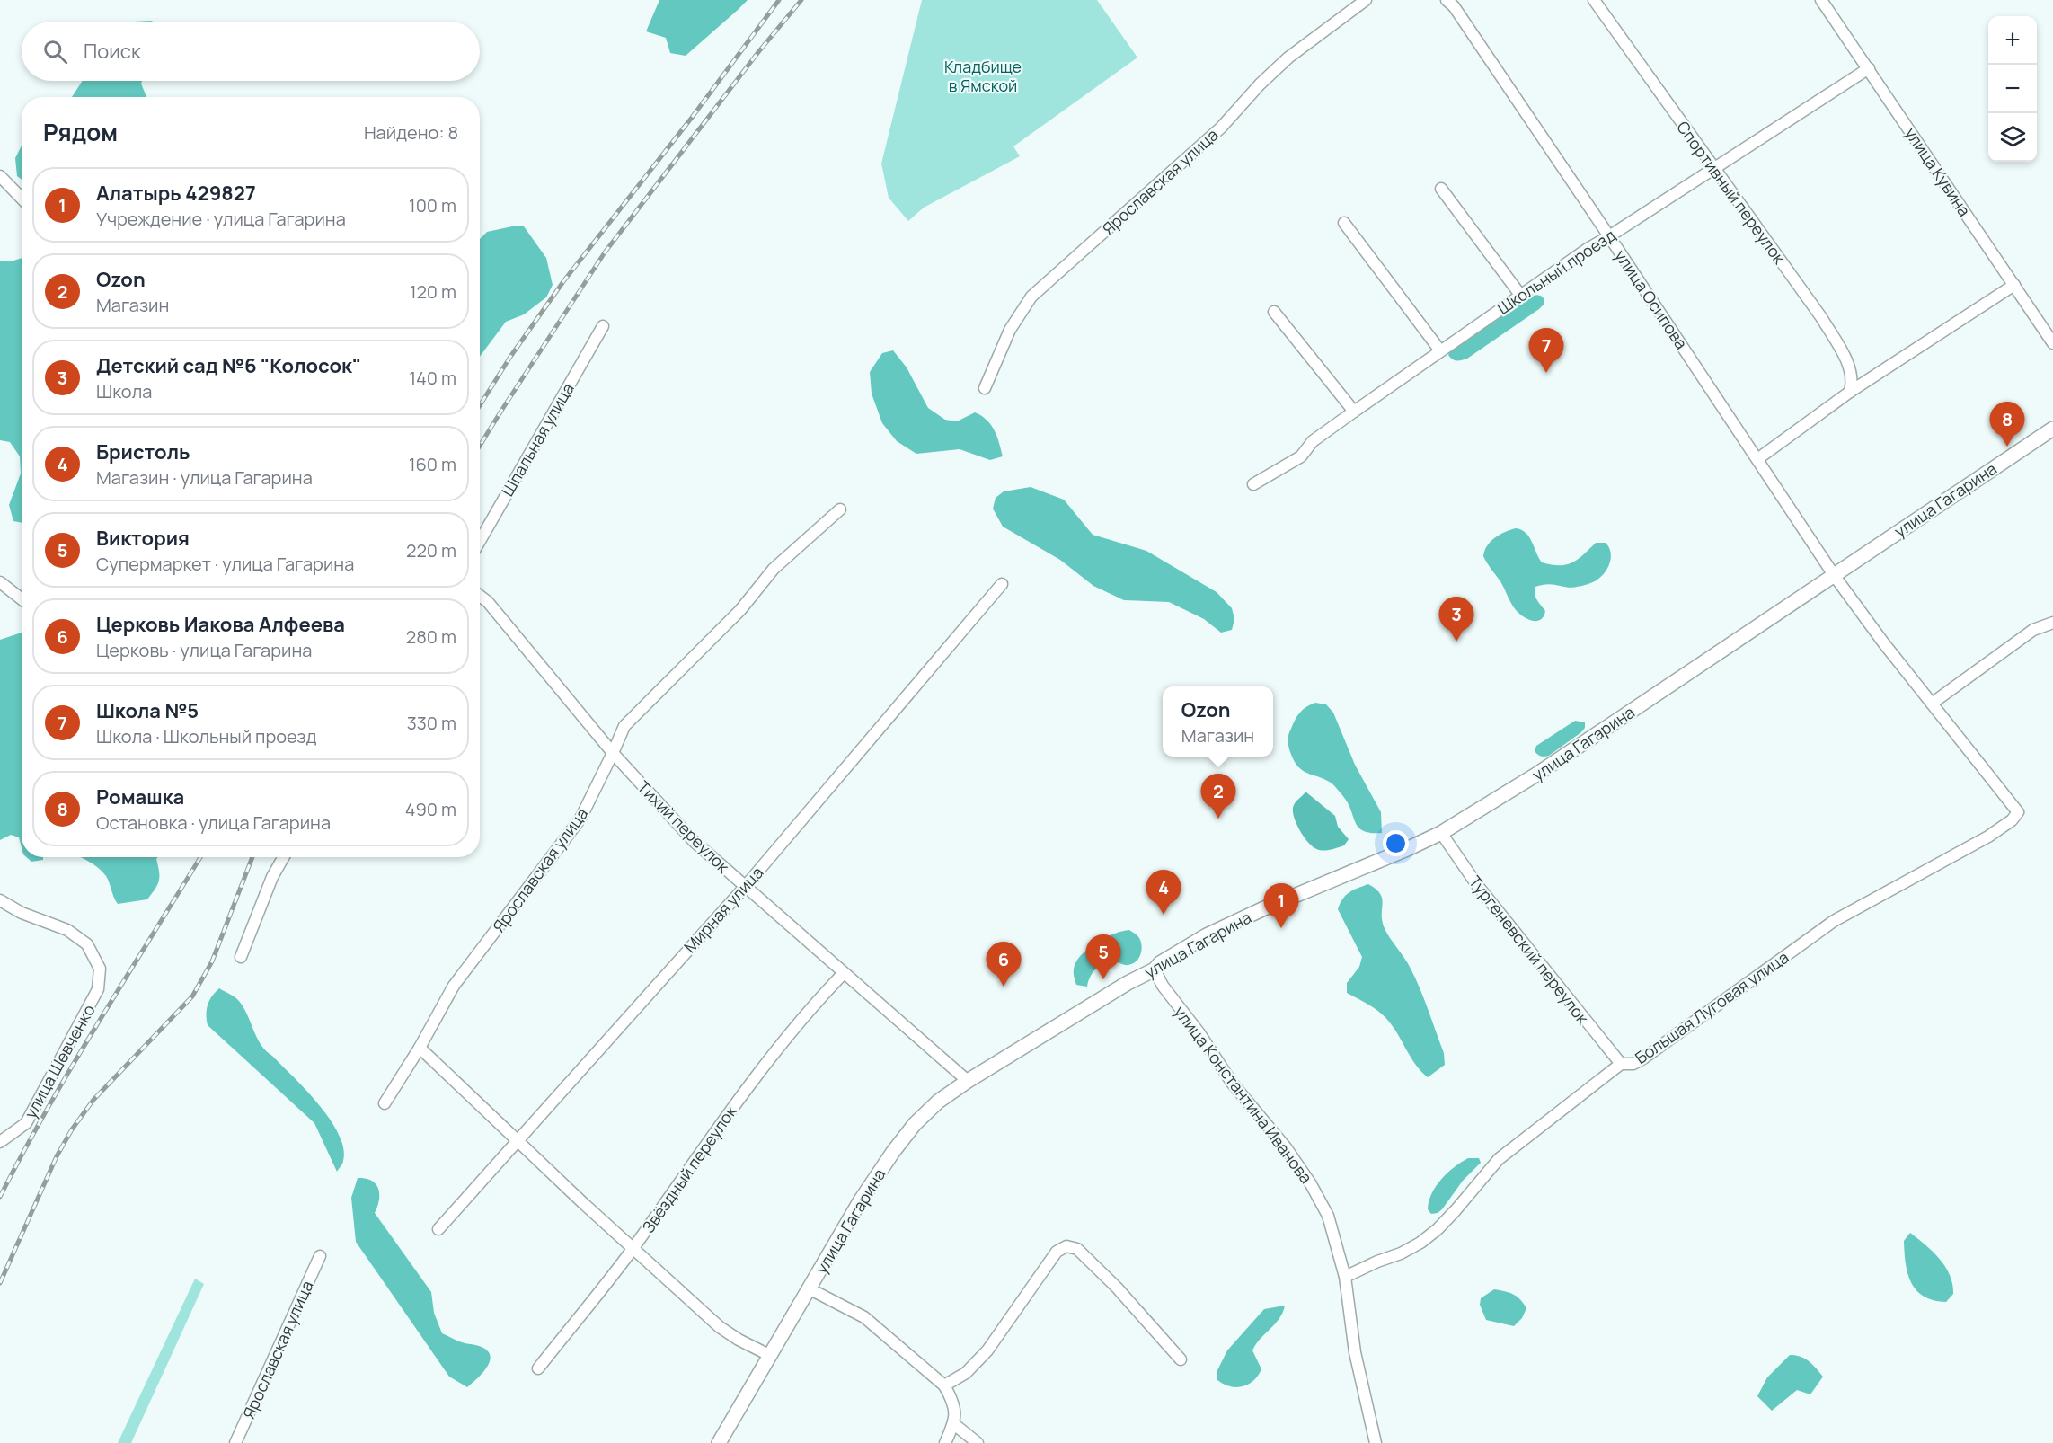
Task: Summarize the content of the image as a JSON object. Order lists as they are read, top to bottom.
{
  "streets": {
    "main road": ["улица Гагарина"],
    "street": [
      "улица Кувина",
      "Ярославская улица",
      "Спортивный переулок",
      "Школьный проезд",
      "улица Осипова",
      "Шпальная улица",
      "Тихий переулок",
      "Мирная улица",
      "Тургеневский переулок",
      "Большая Луговая улица",
      "улица Шевченко",
      "улица Константина Иванова",
      "Звёздный переулок"
    ]
  },
  "crossings": [
    ["улица Кувина", "Школьный проезд"],
    ["Ярославская улица", "Тихий переулок"],
    ["Спортивный переулок", "Школьный проезд"],
    ["Школьный проезд", "улица Осипова"],
    ["улица Осипова", "улица Гагарина"],
    ["улица Осипова", "Большая Луговая улица"],
    ["улица Гагарина", "Тихий переулок"],
    ["улица Гагарина", "Тургеневский переулок"],
    ["улица Гагарина", "улица Константина Иванова"],
    ["Тихий переулок", "Мирная улица"],
    ["Тихий переулок", "Звёздный переулок"],
    ["Тургеневский переулок", "Большая Луговая улица"],
    ["Большая Луговая улица", "улица Константина Иванова"]
  ],
  "parks": ["Кладбище в Ямской"],
  "page": {
    "map_buttons": ["+", "−"],
    "search": "Поиск",
    "heading": ["Рядом", "Найдено: 8"],
    "list": [
      {
        "mark": "1",
        "name": "Алатырь 429827",
        "note": "Учреждение · улица Гагарина",
        "value": "100 m"
      },
      {
        "mark": "2",
        "name": "Ozon",
        "note": "Магазин",
        "value": "120 m"
      },
      {
        "mark": "3",
        "name": "Детский сад №6 \"Колосок\"",
        "note": "Школа",
        "value": "140 m"
      },
      {
        "mark": "4",
        "name": "Бристоль",
        "note": "Магазин · улица Гагарина",
        "value": "160 m"
      },
      {
        "mark": "5",
        "name": "Виктория",
        "note": "Супермаркет · улица Гагарина",
        "value": "220 m"
      },
      {
        "mark": "6",
        "name": "Церковь Иакова Алфеева",
        "note": "Церковь · улица Гагарина",
        "value": "280 m"
      },
      {
        "mark": "7",
        "name": "Школа №5",
        "note": "Школа · Школьный проезд",
        "value": "330 m"
      },
      {
        "mark": "8",
        "name": "Ромашка",
        "note": "Остановка · улица Гагарина",
        "value": "490 m"
      }
    ],
    "pins": [
      "7",
      "8",
      "3",
      "2",
      "4",
      "1",
      "5",
      "6"
    ],
    "popup": ["Ozon", "Магазин"]
  }
}
